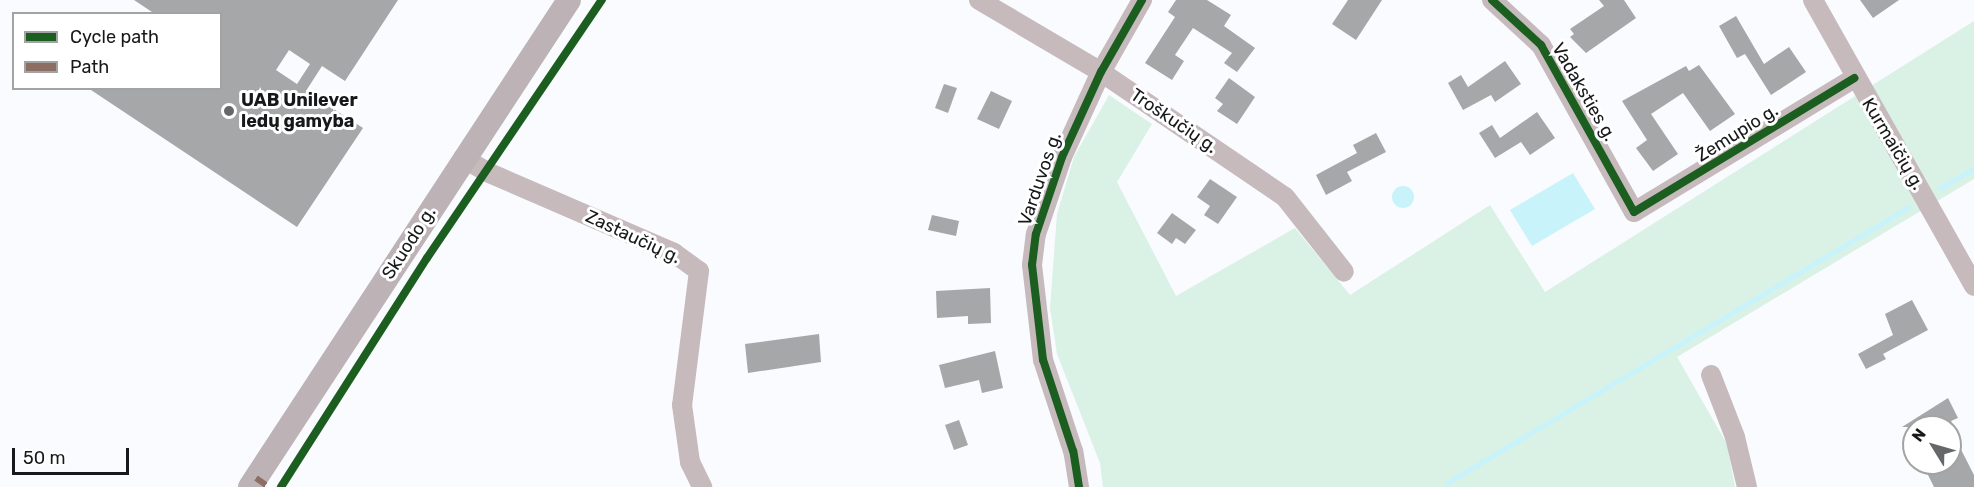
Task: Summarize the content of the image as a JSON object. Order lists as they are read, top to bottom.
{
  "streets": {
    "main road": ["Skuodo g."],
    "street": [
      "Vadaksties g.",
      "Troškučių g.",
      "Žemupio g.",
      "Kurmaičių g.",
      "Varduvos g.",
      "Zastaučių g."
    ]
  },
  "crossings": [
    ["Vadaksties g.", "Žemupio g."],
    ["Troškučių g.", "Varduvos g."],
    ["Žemupio g.", "Kurmaičių g."],
    ["Zastaučių g.", "Skuodo g."]
  ],
  "places": ["UAB Unilever ledų gamyba"],
  "legend": ["Cycle path", "Path"],
  "scale_bar": "50 m",
  "north": "top left"
}
